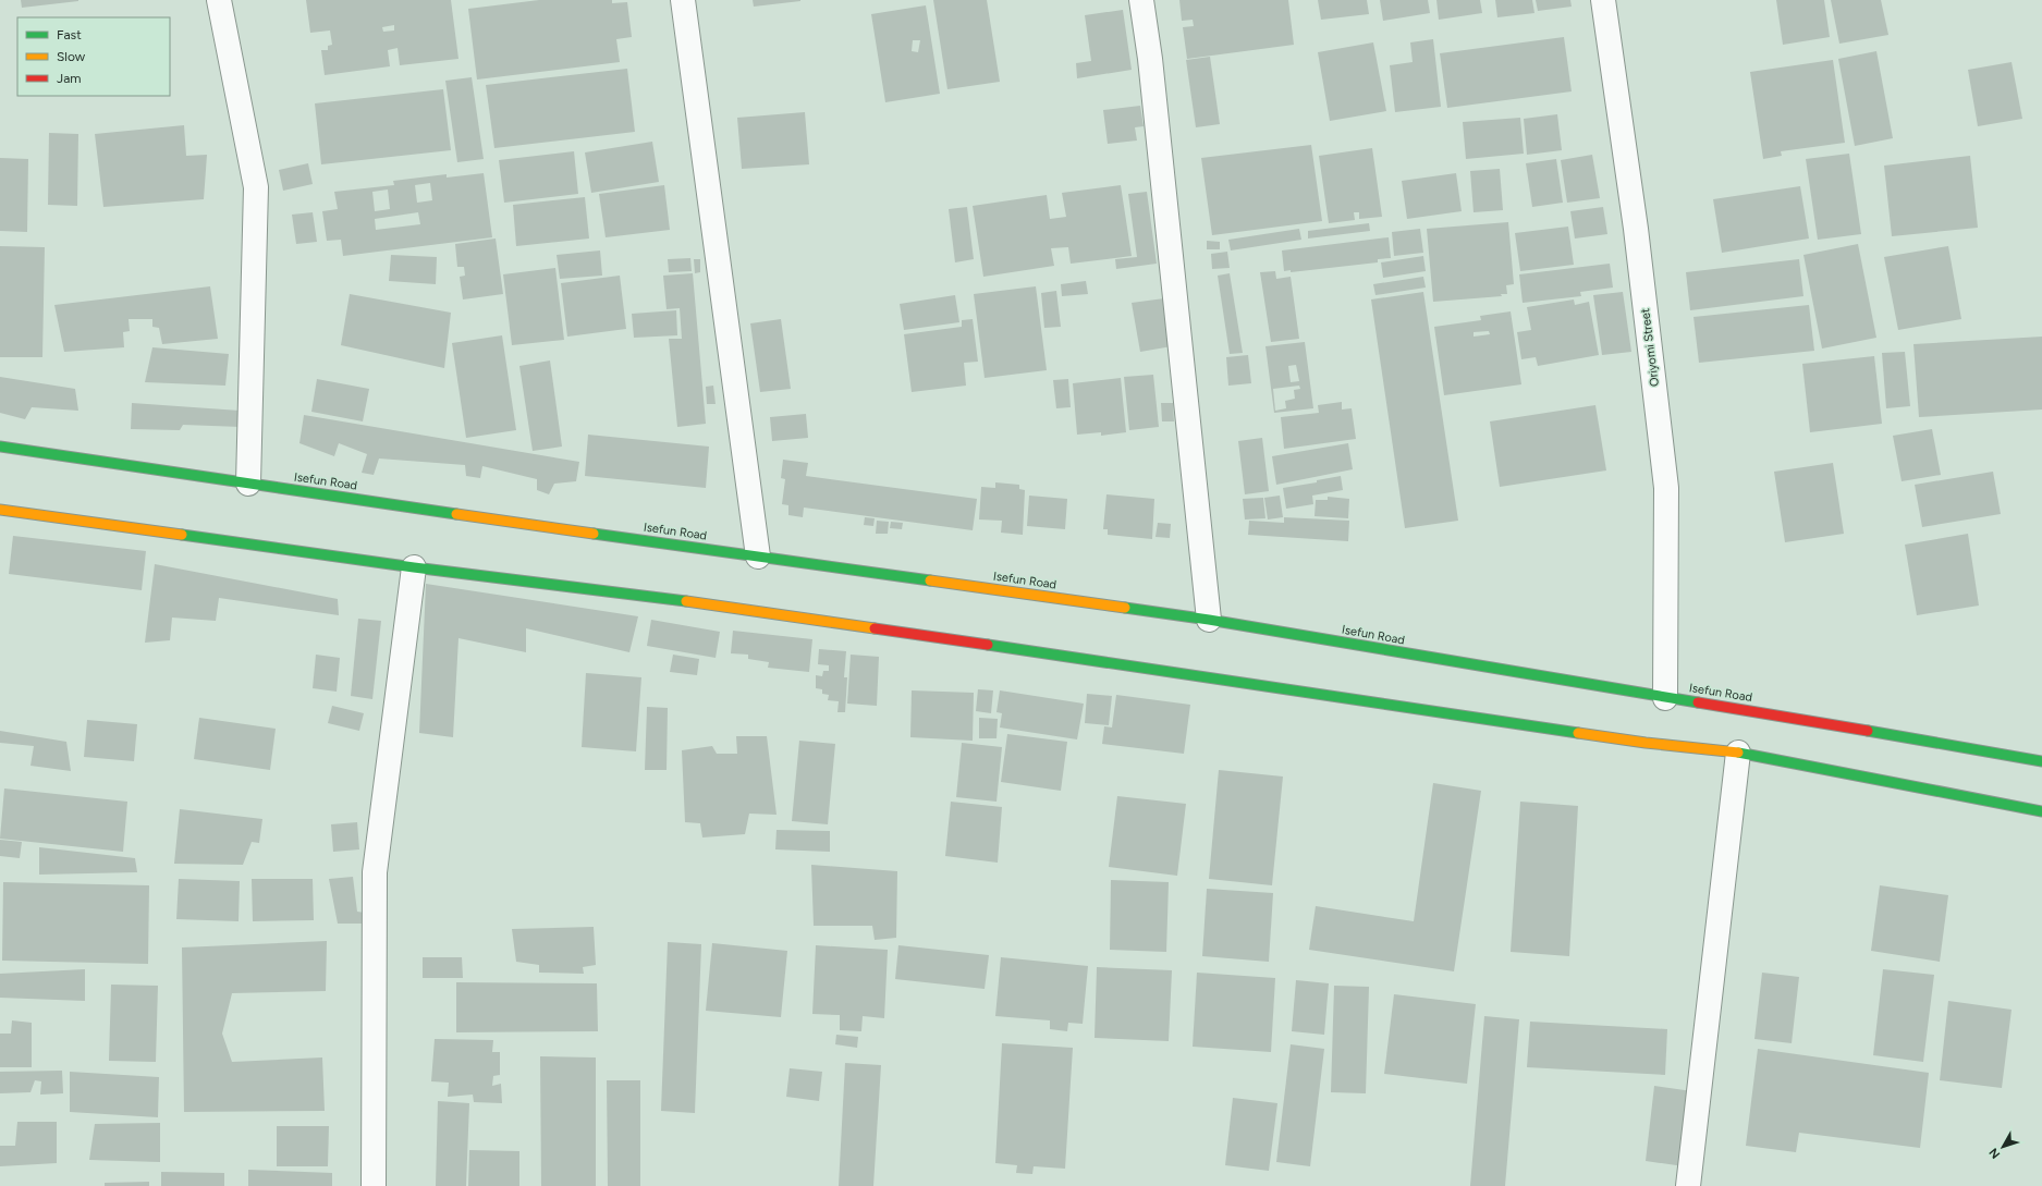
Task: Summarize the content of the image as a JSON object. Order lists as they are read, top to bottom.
{
  "streets": {
    "street": ["Oriyomi Street", "Isefun Road"]
  },
  "crossings": [
    ["Oriyomi Street", "Isefun Road"]
  ],
  "legend": ["Fast", "Slow", "Jam"],
  "north": "bottom left"
}
